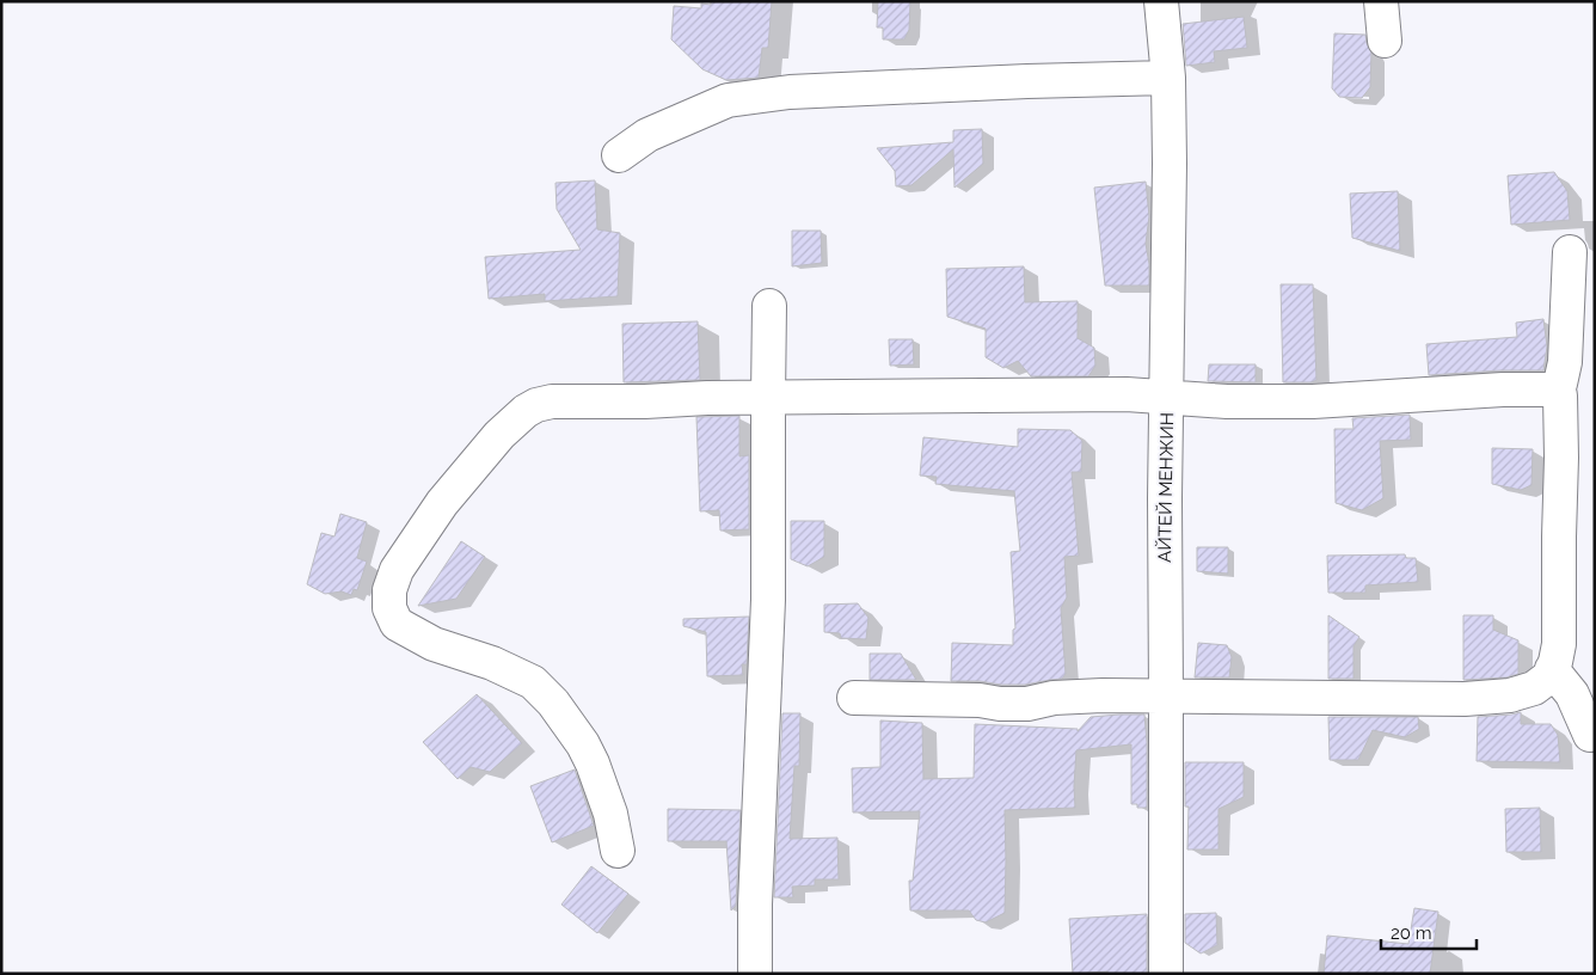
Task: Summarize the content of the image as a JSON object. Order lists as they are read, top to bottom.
{
  "streets": {
    "street": ["АЙТЕЙ МЕНЖИН"]
  },
  "scale_bar": "20 m"
}
